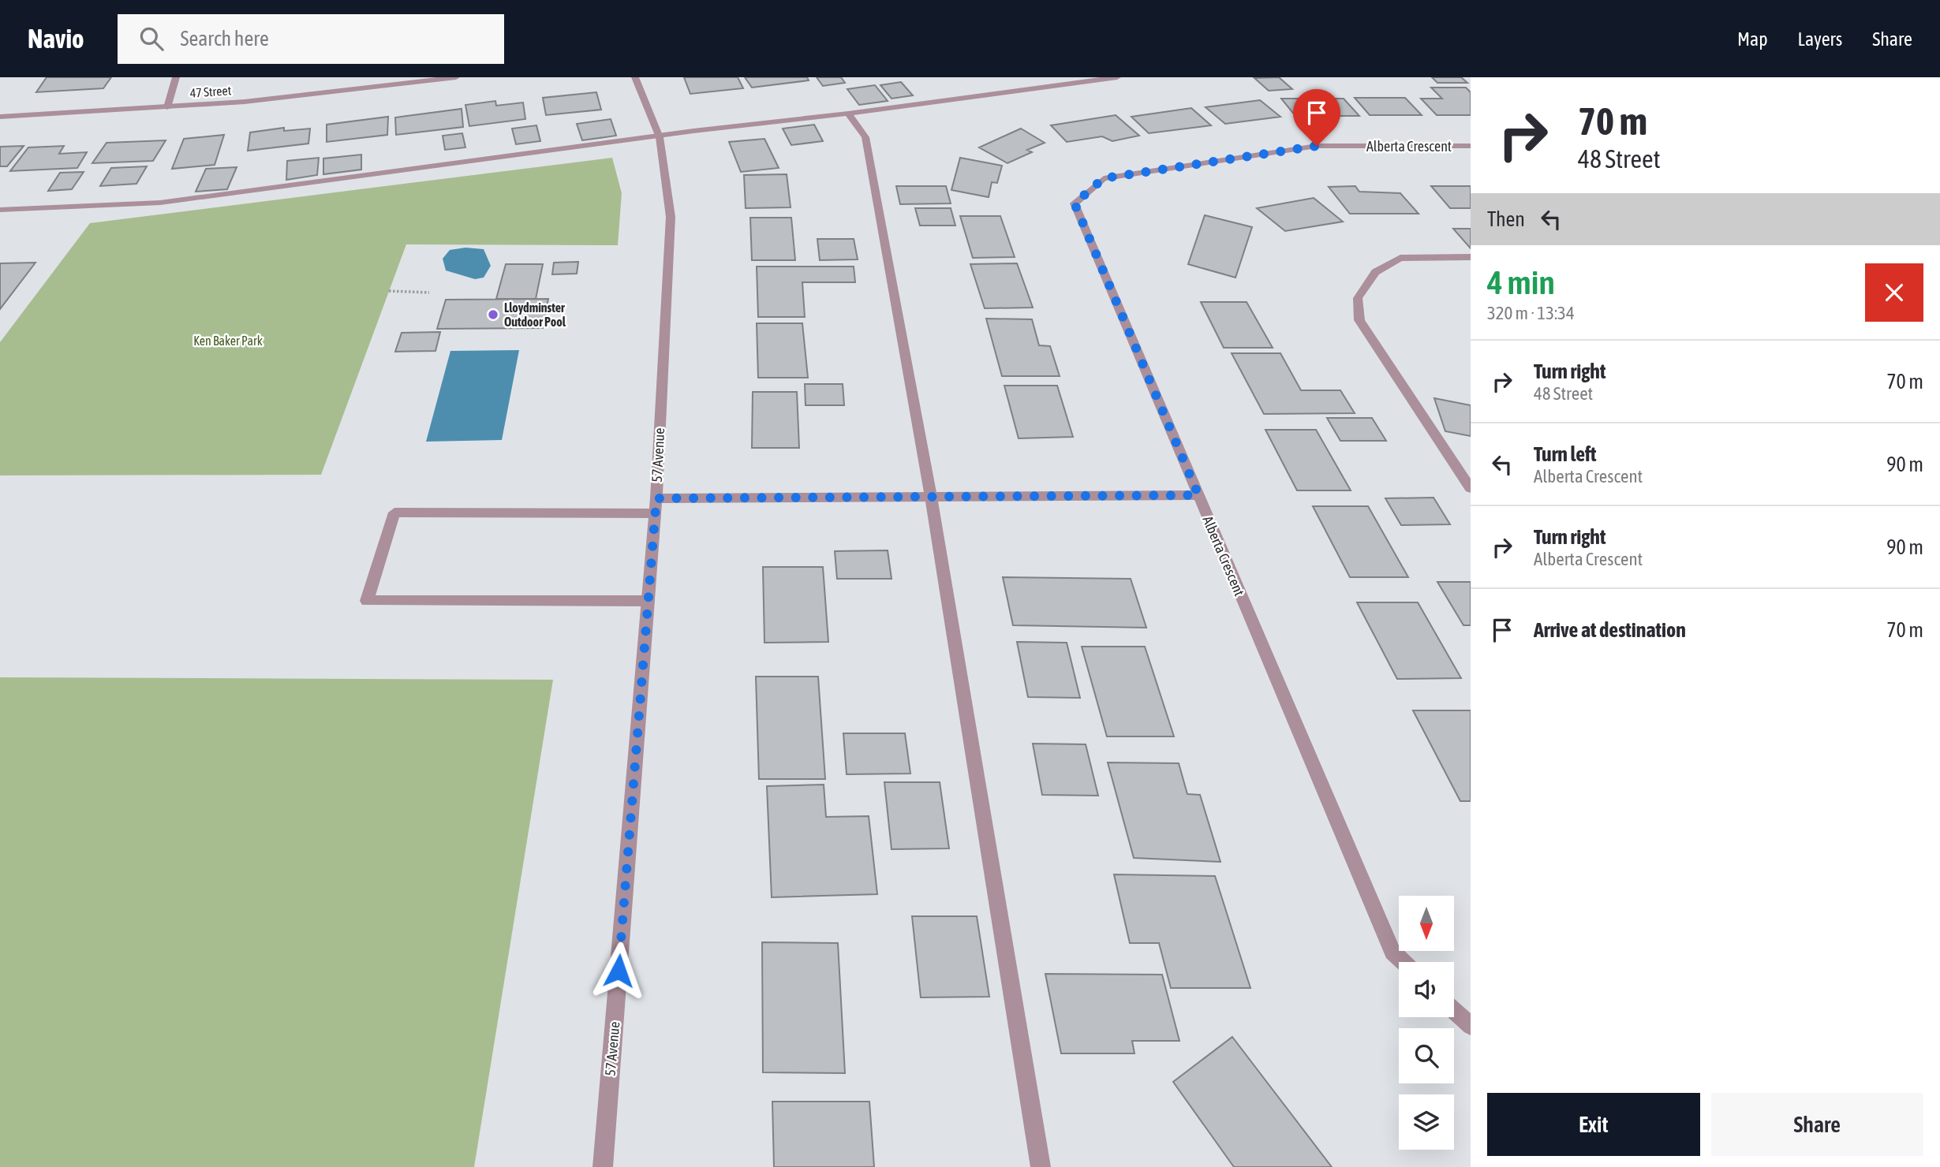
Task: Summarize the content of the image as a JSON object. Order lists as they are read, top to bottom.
{
  "streets": {
    "street": ["47 Street", "Alberta Crescent", "57 Avenue"]
  },
  "parks": ["Ken Baker Park"],
  "places": ["Lloydminster Outdoor Pool"],
  "north": "bottom",
  "page": {
    "header": "Navio",
    "search": "Search here",
    "nav": ["Map", "Layers", "Share"],
    "turn": ["70 m", "48 Street"],
    "then": "Then",
    "heading": ["4 min", "320 m · 13:34"],
    "list": [
      {
        "name": "Turn right",
        "note": "48 Street",
        "value": "70 m"
      },
      {
        "name": "Turn left",
        "note": "Alberta Crescent",
        "value": "90 m"
      },
      {
        "name": "Turn right",
        "note": "Alberta Crescent",
        "value": "90 m"
      },
      {
        "name": "Arrive at destination",
        "value": "70 m"
      }
    ],
    "buttons": ["Exit", "Share"]
  }
}
